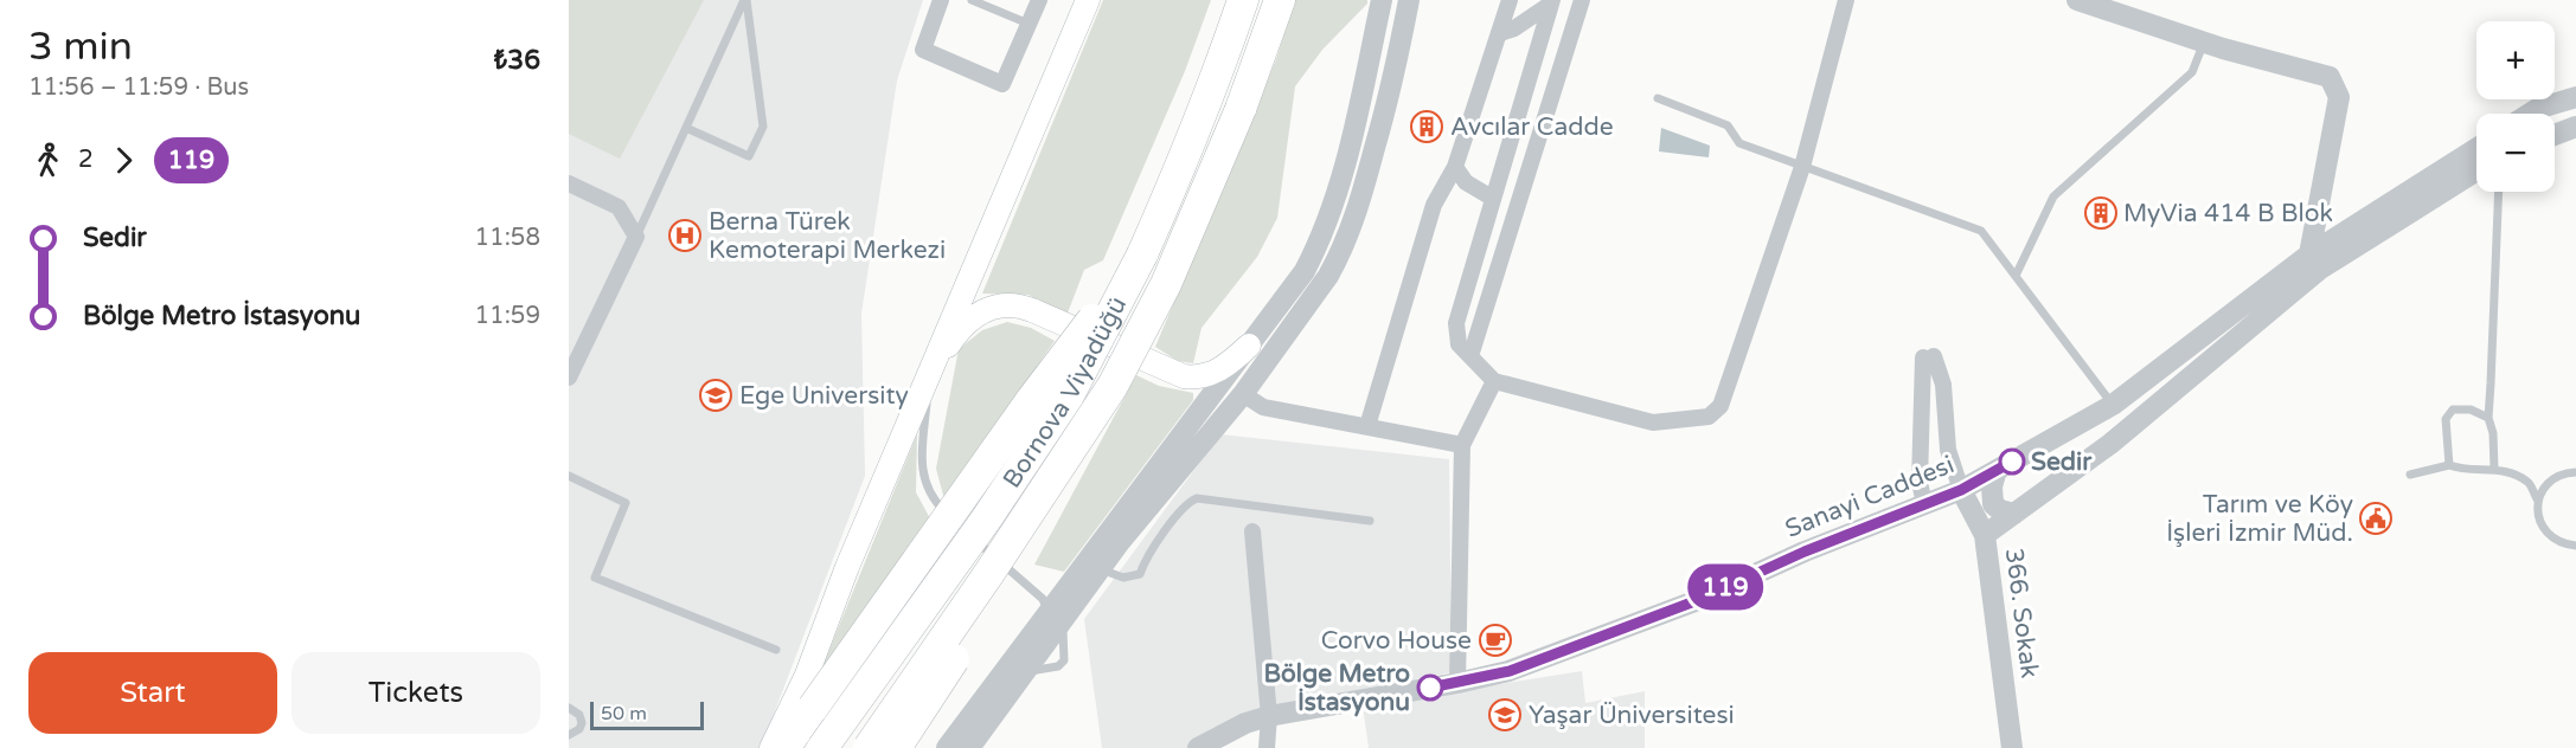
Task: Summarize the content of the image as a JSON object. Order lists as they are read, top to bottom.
{
  "streets": {
    "highway": ["Bornova Viyadüğü"],
    "street": ["Sanayi Caddesi", "366. Sokak"]
  },
  "crossings": [
    ["Sanayi Caddesi", "366. Sokak"]
  ],
  "places": {
    "building": ["Avcılar Cadde", "MyVia 414 B Blok"],
    "hospital": ["Berna Türek Kemoterapi Merkezi"],
    "school or university": ["Ege University", "Yaşar Üniversitesi"],
    "other": ["Sedir", "Bölge Metro İstasyonu"],
    "public building": ["Tarım ve Köy İşleri İzmir Müd."],
    "cafe": ["Corvo House"]
  },
  "lines": ["bus line 119"],
  "scale_bar": "50 m",
  "page": {
    "heading": ["3 min", "11:56 – 11:59 · Bus", "₺36"],
    "on_map": "119",
    "map_buttons": ["+", "−"],
    "legs": ["2", "119"],
    "list": [
      {
        "name": "Sedir",
        "value": "11:58"
      },
      {
        "name": "Bölge Metro İstasyonu",
        "value": "11:59"
      }
    ],
    "buttons": ["Start", "Tickets"],
    "scale": "50 m"
  }
}
